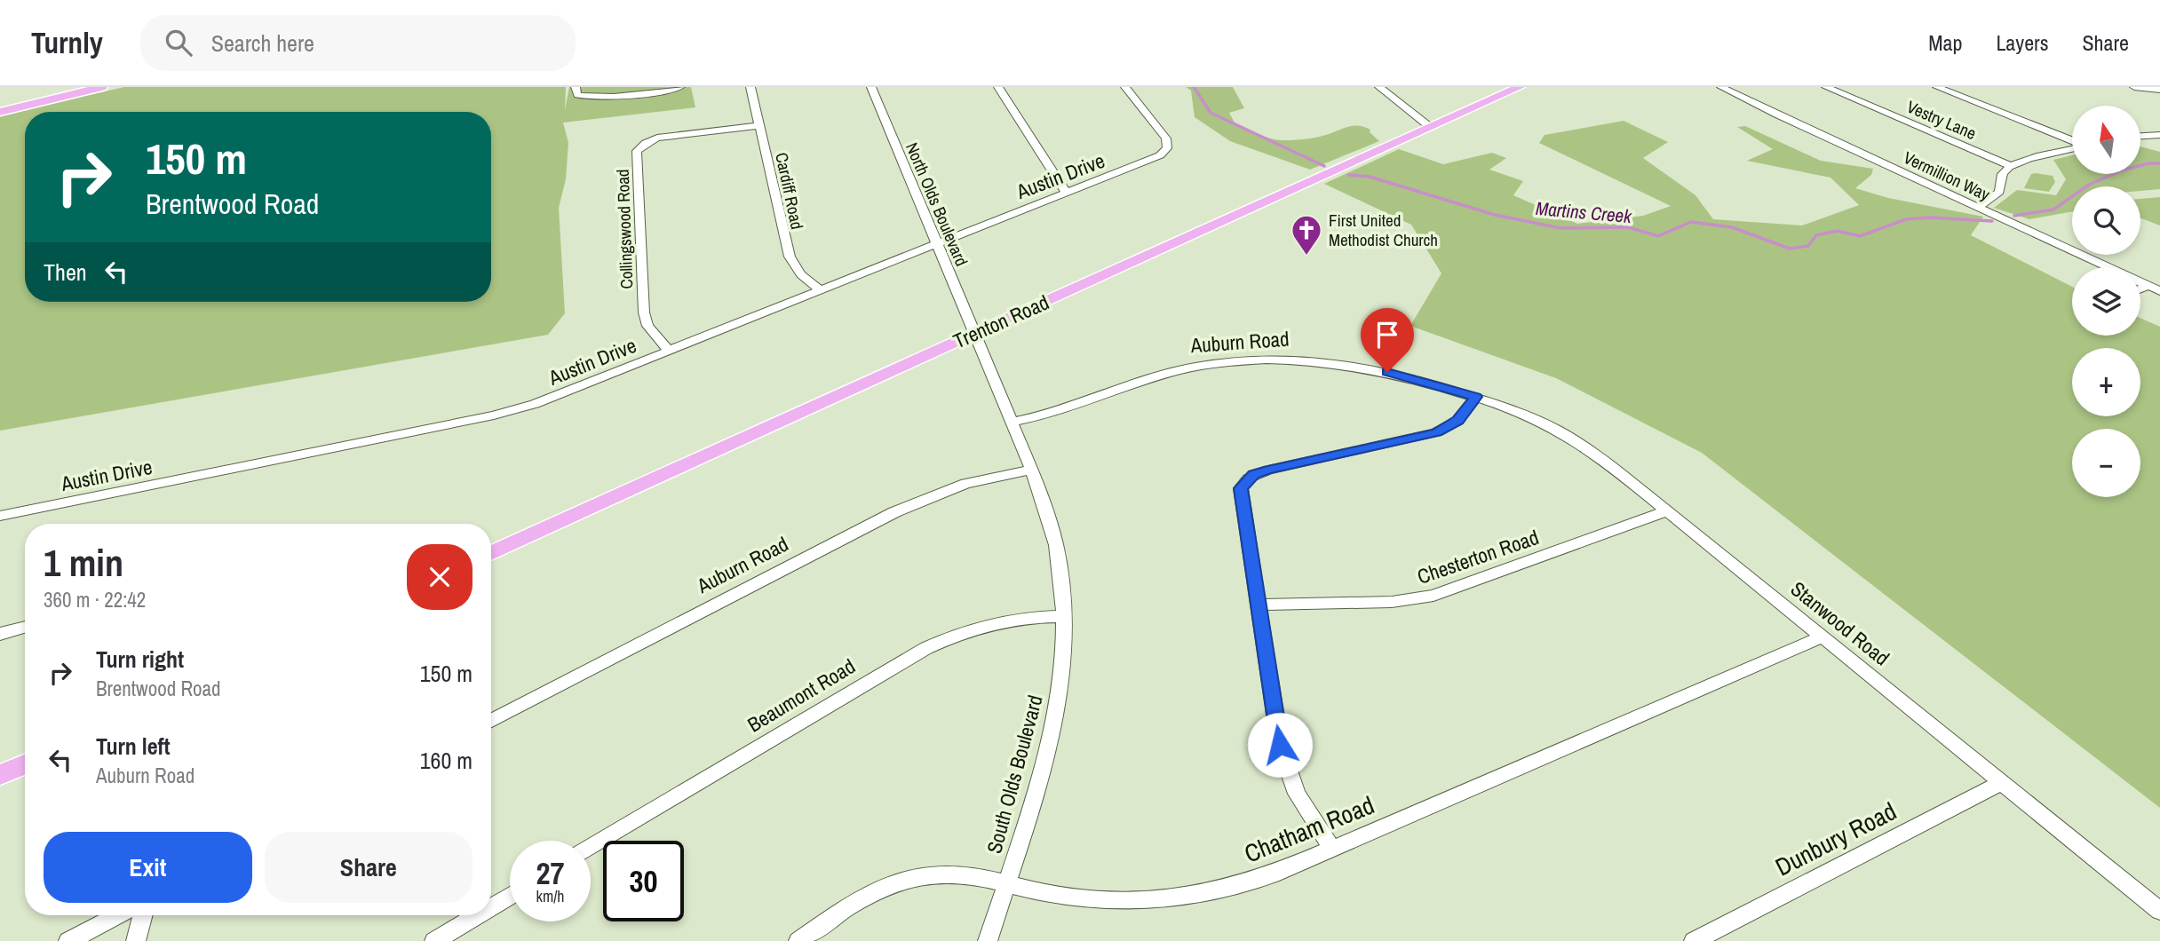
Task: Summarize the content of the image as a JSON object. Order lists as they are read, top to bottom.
{
  "streets": {
    "main road": ["Trenton Road"],
    "street": [
      "Vestry Lane",
      "Austin Drive",
      "Vermillion Way",
      "Cardiff Road",
      "North Olds Boulevard",
      "Collingswood Road",
      "Auburn Road",
      "Chesterton Road",
      "Stanwood Road",
      "Beaumont Road",
      "South Olds Boulevard",
      "Chatham Road",
      "Dunbury Road"
    ]
  },
  "crossings": [
    ["Austin Drive", "Cardiff Road"],
    ["Austin Drive", "North Olds Boulevard"],
    ["Austin Drive", "Collingswood Road"],
    ["Cardiff Road", "Collingswood Road"],
    ["North Olds Boulevard", "Trenton Road"],
    ["North Olds Boulevard", "South Olds Boulevard"],
    ["Trenton Road", "South Olds Boulevard"],
    ["Auburn Road", "Stanwood Road"],
    ["Auburn Road", "South Olds Boulevard"],
    ["Chesterton Road", "Stanwood Road"],
    ["Stanwood Road", "Chatham Road"],
    ["Stanwood Road", "Dunbury Road"],
    ["Beaumont Road", "South Olds Boulevard"],
    ["South Olds Boulevard", "Chatham Road"]
  ],
  "water": ["Martins Creek"],
  "places": {
    "church": ["First United Methodist Church"]
  },
  "north": "top",
  "page": {
    "header": "Turnly",
    "search": "Search here",
    "nav": ["Map", "Layers", "Share"],
    "map_buttons": ["+", "−"],
    "turn": ["150 m", "Brentwood Road"],
    "then": "Then",
    "heading": ["1 min", "360 m · 22:42"],
    "list": [
      {
        "name": "Turn right",
        "note": "Brentwood Road",
        "value": "150 m"
      },
      {
        "name": "Turn left",
        "note": "Auburn Road",
        "value": "160 m"
      }
    ],
    "buttons": ["Exit", "Share"],
    "speed": "27 km/h",
    "limit": "30"
  }
}
